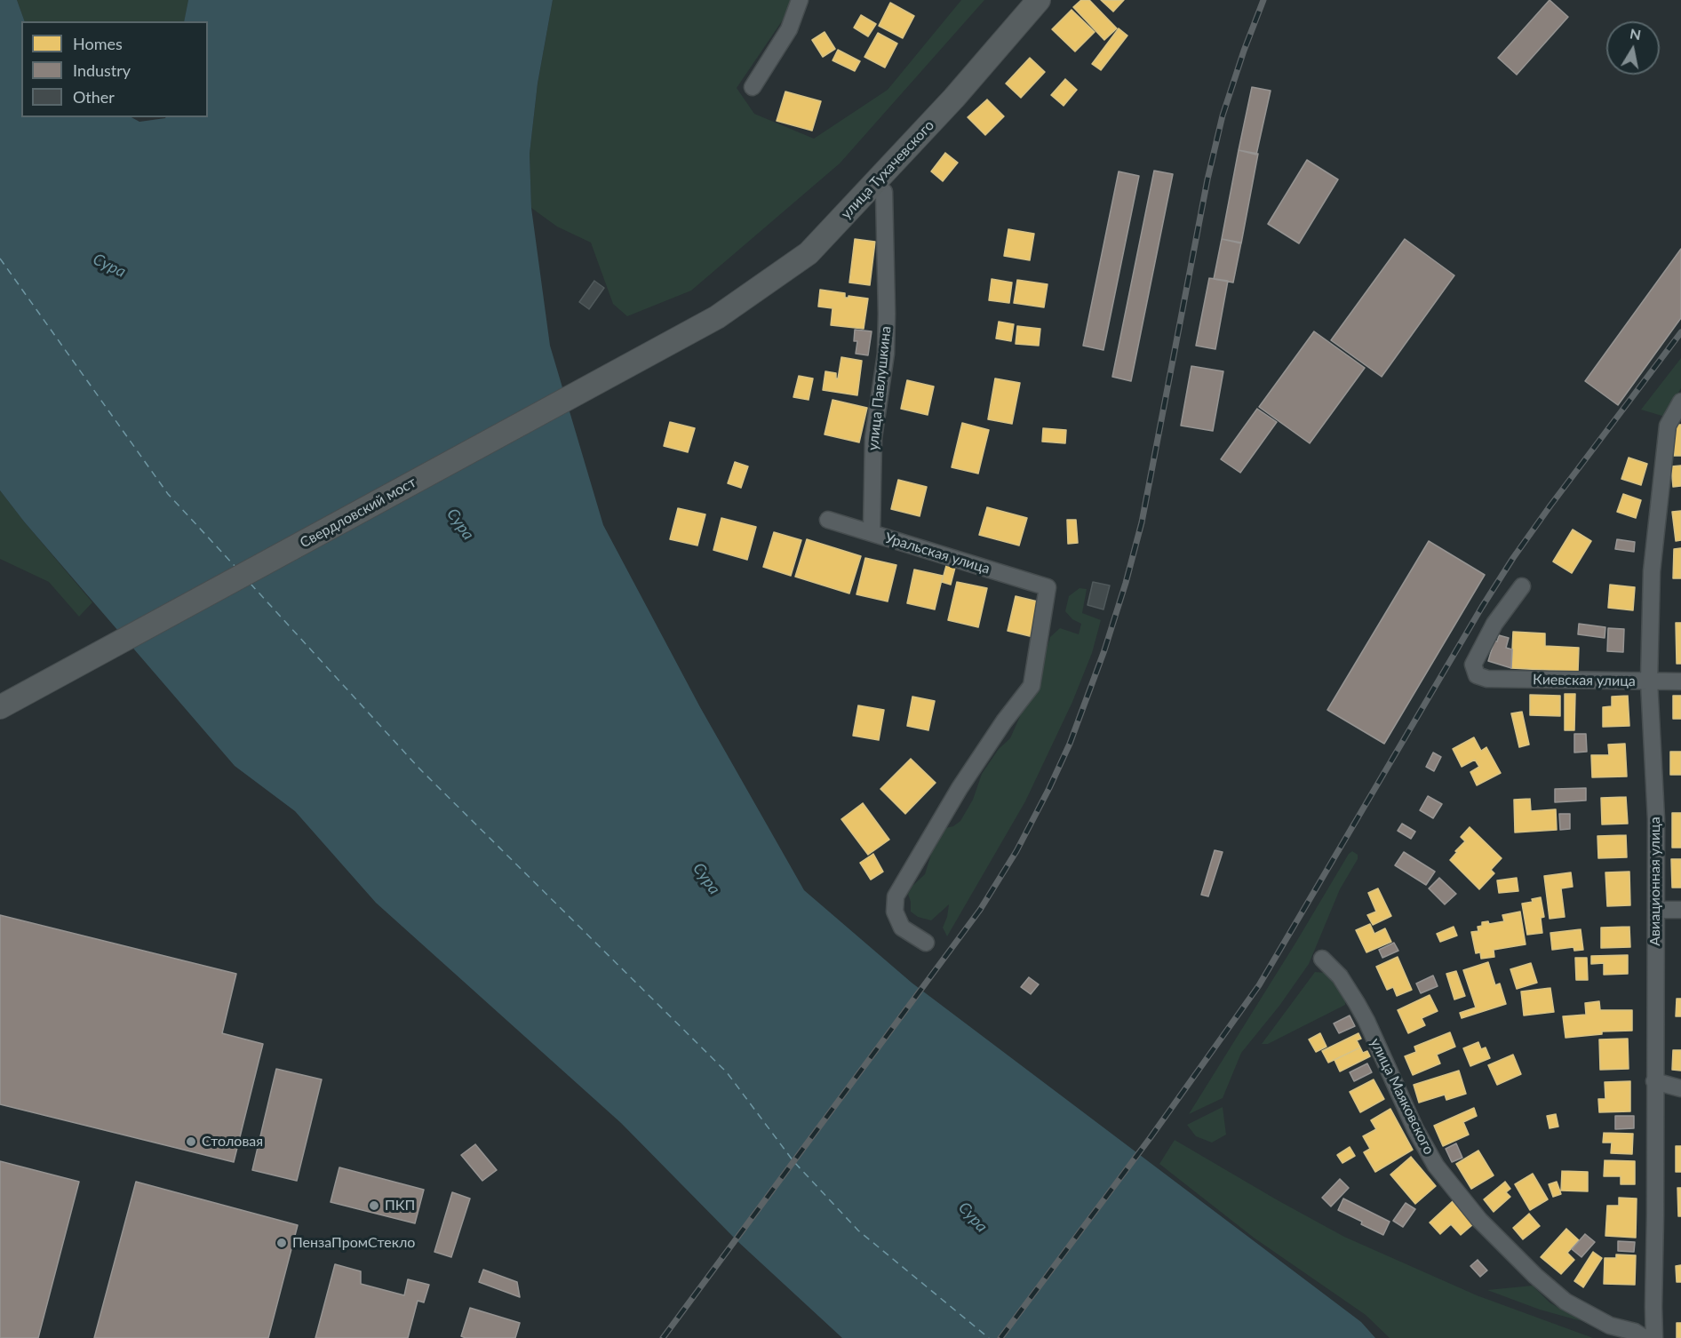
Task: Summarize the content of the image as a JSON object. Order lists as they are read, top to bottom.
{
  "streets": {
    "main road": ["улица Тухачевского", "Свердловский мост"],
    "street": [
      "улица Павлушкина",
      "Уральская улица",
      "Киевская улица",
      "Авиационная улица",
      "улица Маяковского"
    ]
  },
  "crossings": [
    ["улица Тухачевского", "улица Павлушкина"],
    ["улица Тухачевского", "Свердловский мост"],
    ["улица Павлушкина", "Уральская улица"],
    ["Киевская улица", "Авиационная улица"]
  ],
  "water": ["Сура"],
  "places": ["Столовая", "ПКП", "ПензаПромСтекло"],
  "legend": ["Homes", "Industry", "Other"],
  "north": "top"
}
